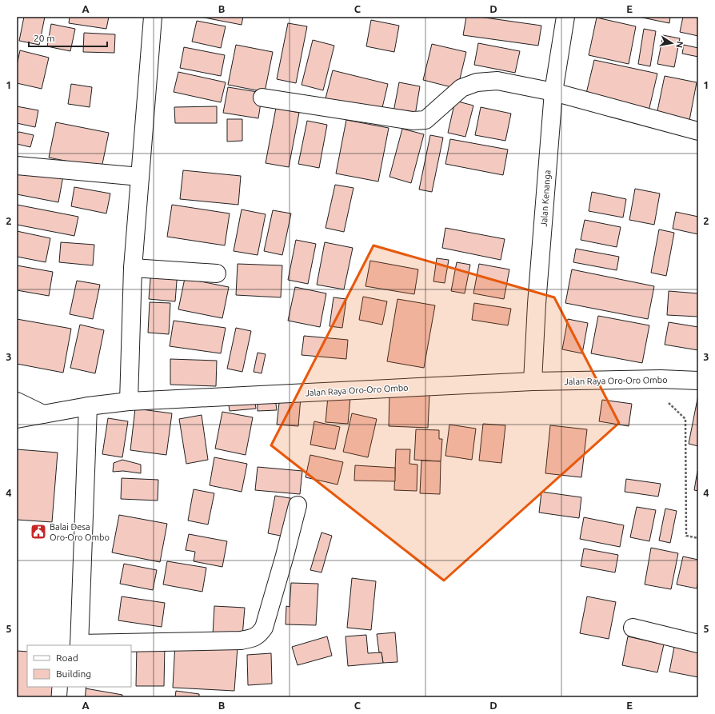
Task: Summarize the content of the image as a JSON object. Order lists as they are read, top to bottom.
{
  "streets": {
    "street": ["Jalan Kenanga", "Jalan Raya Oro-Oro Ombo"]
  },
  "crossings": [
    ["Jalan Kenanga", "Jalan Raya Oro-Oro Ombo"]
  ],
  "places": {
    "public building": ["Balai Desa Oro-Oro Ombo"]
  },
  "legend": ["Road", "Building"],
  "scale_bar": "20 m",
  "north": "right",
  "grid": {
    "columns": [
      "A",
      "B",
      "C",
      "D",
      "E"
    ],
    "rows": [
      "1",
      "2",
      "3",
      "4",
      "5"
    ]
  }
}
